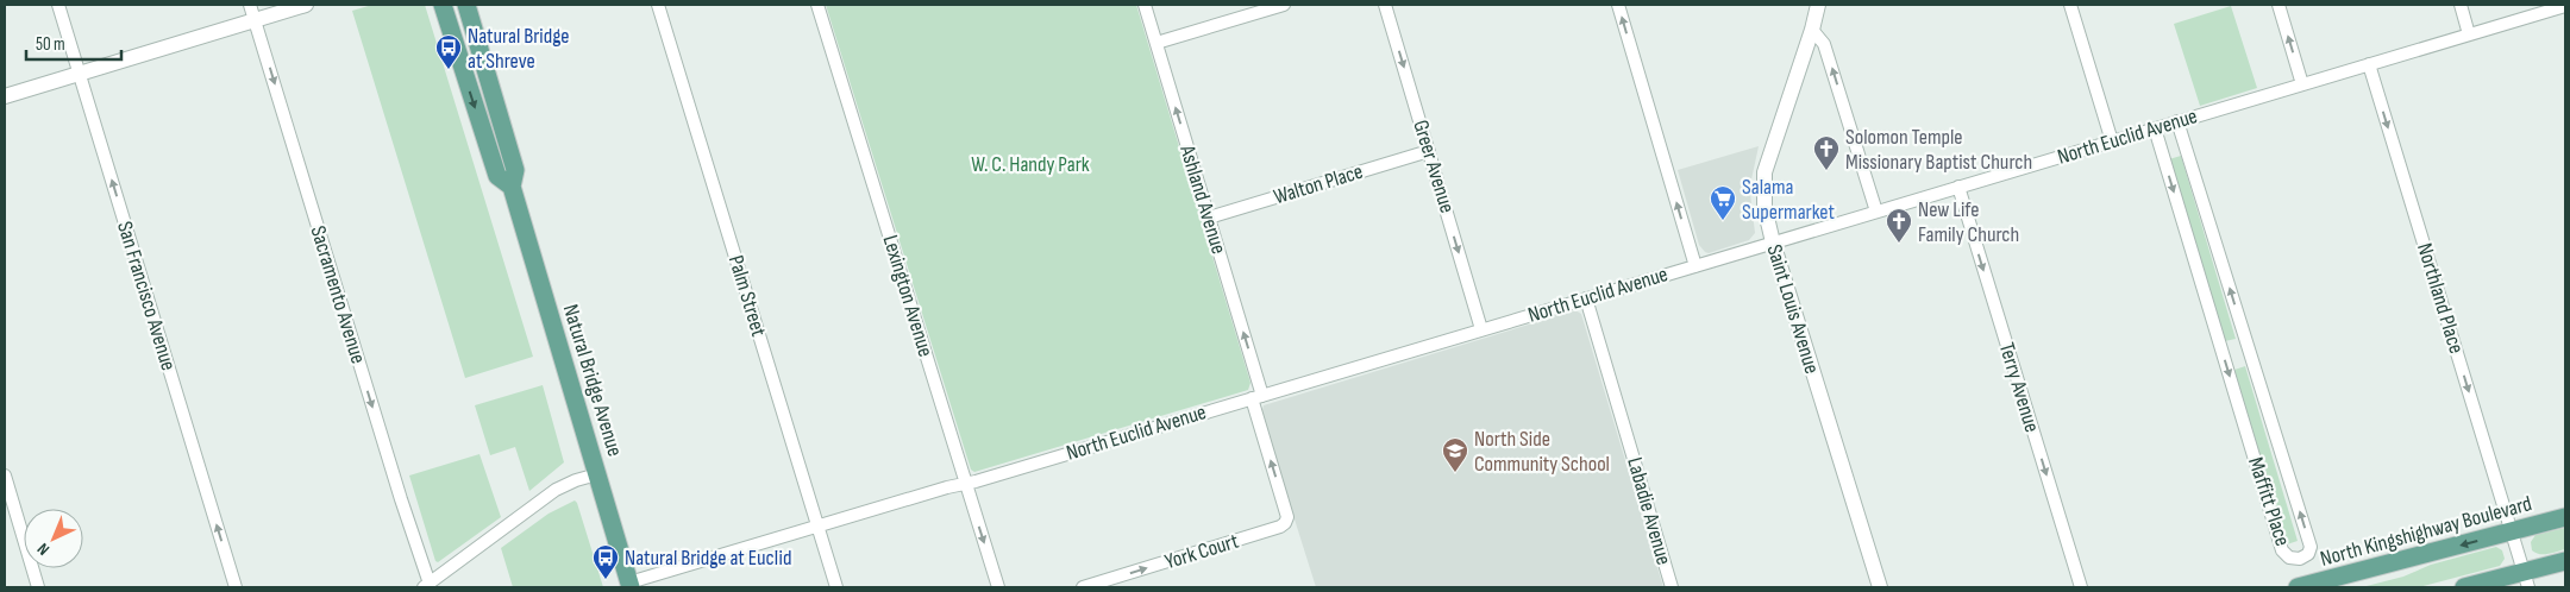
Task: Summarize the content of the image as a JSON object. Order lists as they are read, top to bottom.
{
  "streets": {
    "main road": ["Natural Bridge Avenue", "North Kingshighway Boulevard"],
    "street": [
      "North Euclid Avenue",
      "Greer Avenue",
      "Walton Place",
      "Ashland Avenue",
      "Sacramento Avenue",
      "San Francisco Avenue",
      "Palm Street",
      "Lexington Avenue",
      "Northland Place",
      "Saint Louis Avenue",
      "Terry Avenue",
      "Maffitt Place",
      "Labadie Avenue",
      "York Court"
    ]
  },
  "crossings": [
    ["North Euclid Avenue", "Greer Avenue"],
    ["North Euclid Avenue", "Ashland Avenue"],
    ["North Euclid Avenue", "Palm Street"],
    ["North Euclid Avenue", "Lexington Avenue"],
    ["North Euclid Avenue", "Northland Place"],
    ["North Euclid Avenue", "Saint Louis Avenue"],
    ["North Euclid Avenue", "Natural Bridge Avenue"],
    ["North Euclid Avenue", "Terry Avenue"],
    ["North Euclid Avenue", "Maffitt Place"],
    ["North Euclid Avenue", "Labadie Avenue"],
    ["Greer Avenue", "Walton Place"],
    ["Walton Place", "Ashland Avenue"],
    ["Ashland Avenue", "York Court"],
    ["Northland Place", "North Kingshighway Boulevard"]
  ],
  "one_way": [
    "Greer Avenue",
    "Ashland Avenue",
    "Sacramento Avenue",
    "San Francisco Avenue",
    "Northland Place",
    "Terry Avenue",
    "North Kingshighway Boulevard",
    "York Court"
  ],
  "parks": ["W. C. Handy Park"],
  "places": {
    "bus stop": ["Natural Bridge at Shreve", "Natural Bridge at Euclid"],
    "church": ["Solomon Temple Missionary Baptist Church", "New Life Family Church"],
    "supermarket": ["Salama Supermarket"],
    "school or university": ["North Side Community School"]
  },
  "scale_bar": "50 m",
  "north": "bottom left"
}
